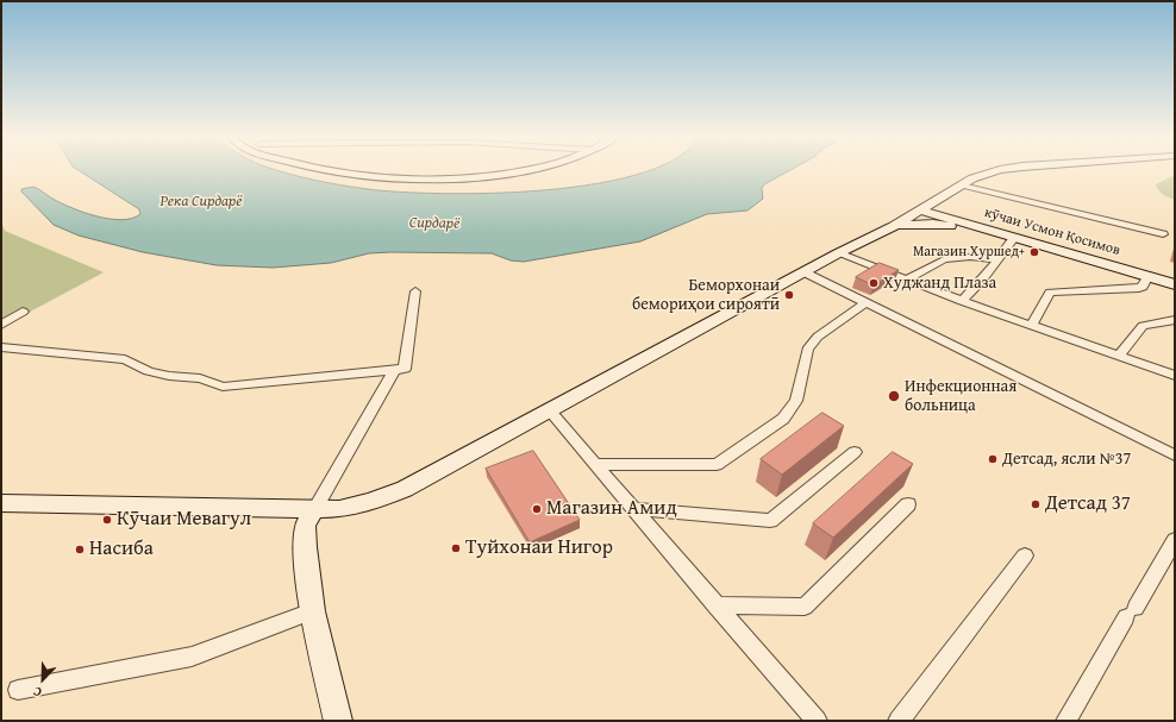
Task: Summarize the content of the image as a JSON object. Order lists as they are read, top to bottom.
{
  "streets": {
    "main road": ["кӯчаи Усмон Қосимов"]
  },
  "water": ["Река Сирдарё", "Сирдарё"],
  "places": [
    "Магазин Хуршед+",
    "Худжанд Плаза",
    "Беморхонаи бемориҳои сироятӣ",
    "Инфекционная больница",
    "Детсад, ясли №37",
    "Детсад 37",
    "Магазин Амид",
    "Кӯчаи Мевагул",
    "Туйхонаи Нигор",
    "Насиба"
  ],
  "north": "bottom left"
}
